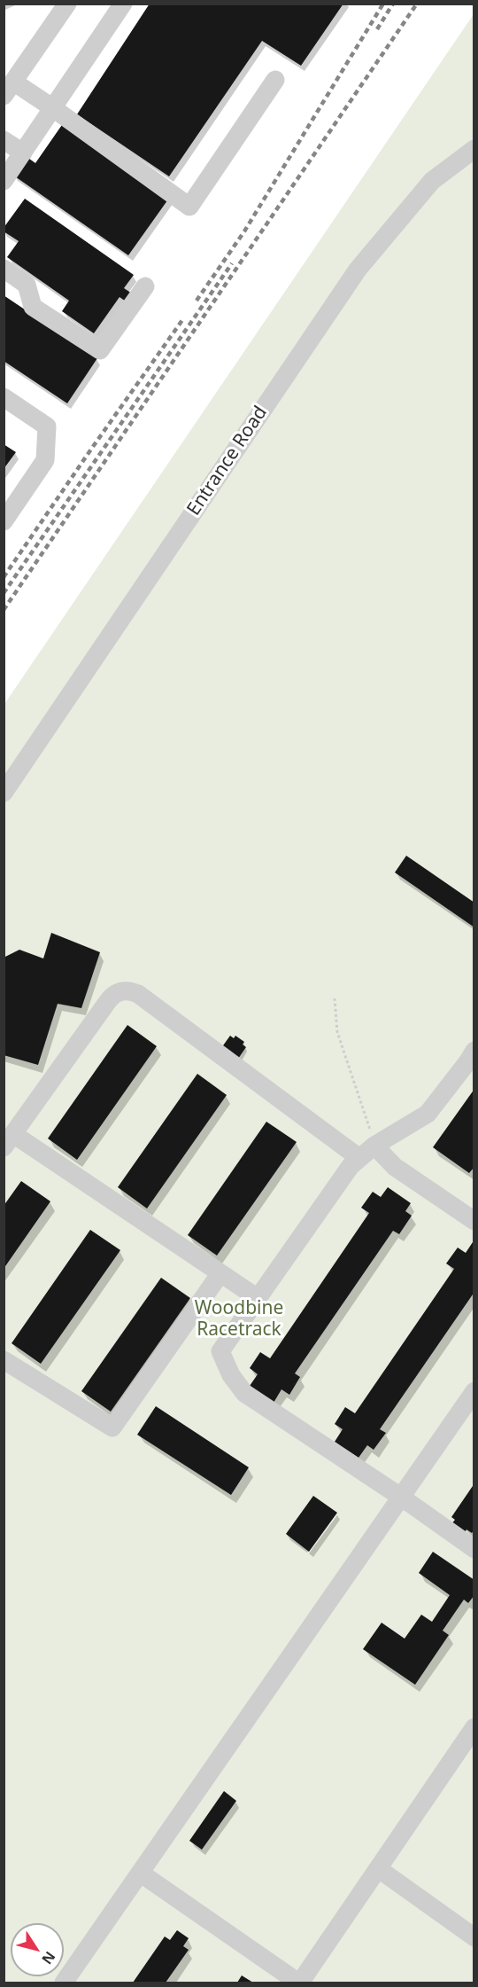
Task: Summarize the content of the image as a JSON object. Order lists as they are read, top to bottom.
{
  "streets": {
    "street": ["Entrance Road"]
  },
  "parks": ["Woodbine Racetrack"],
  "north": "bottom right"
}
